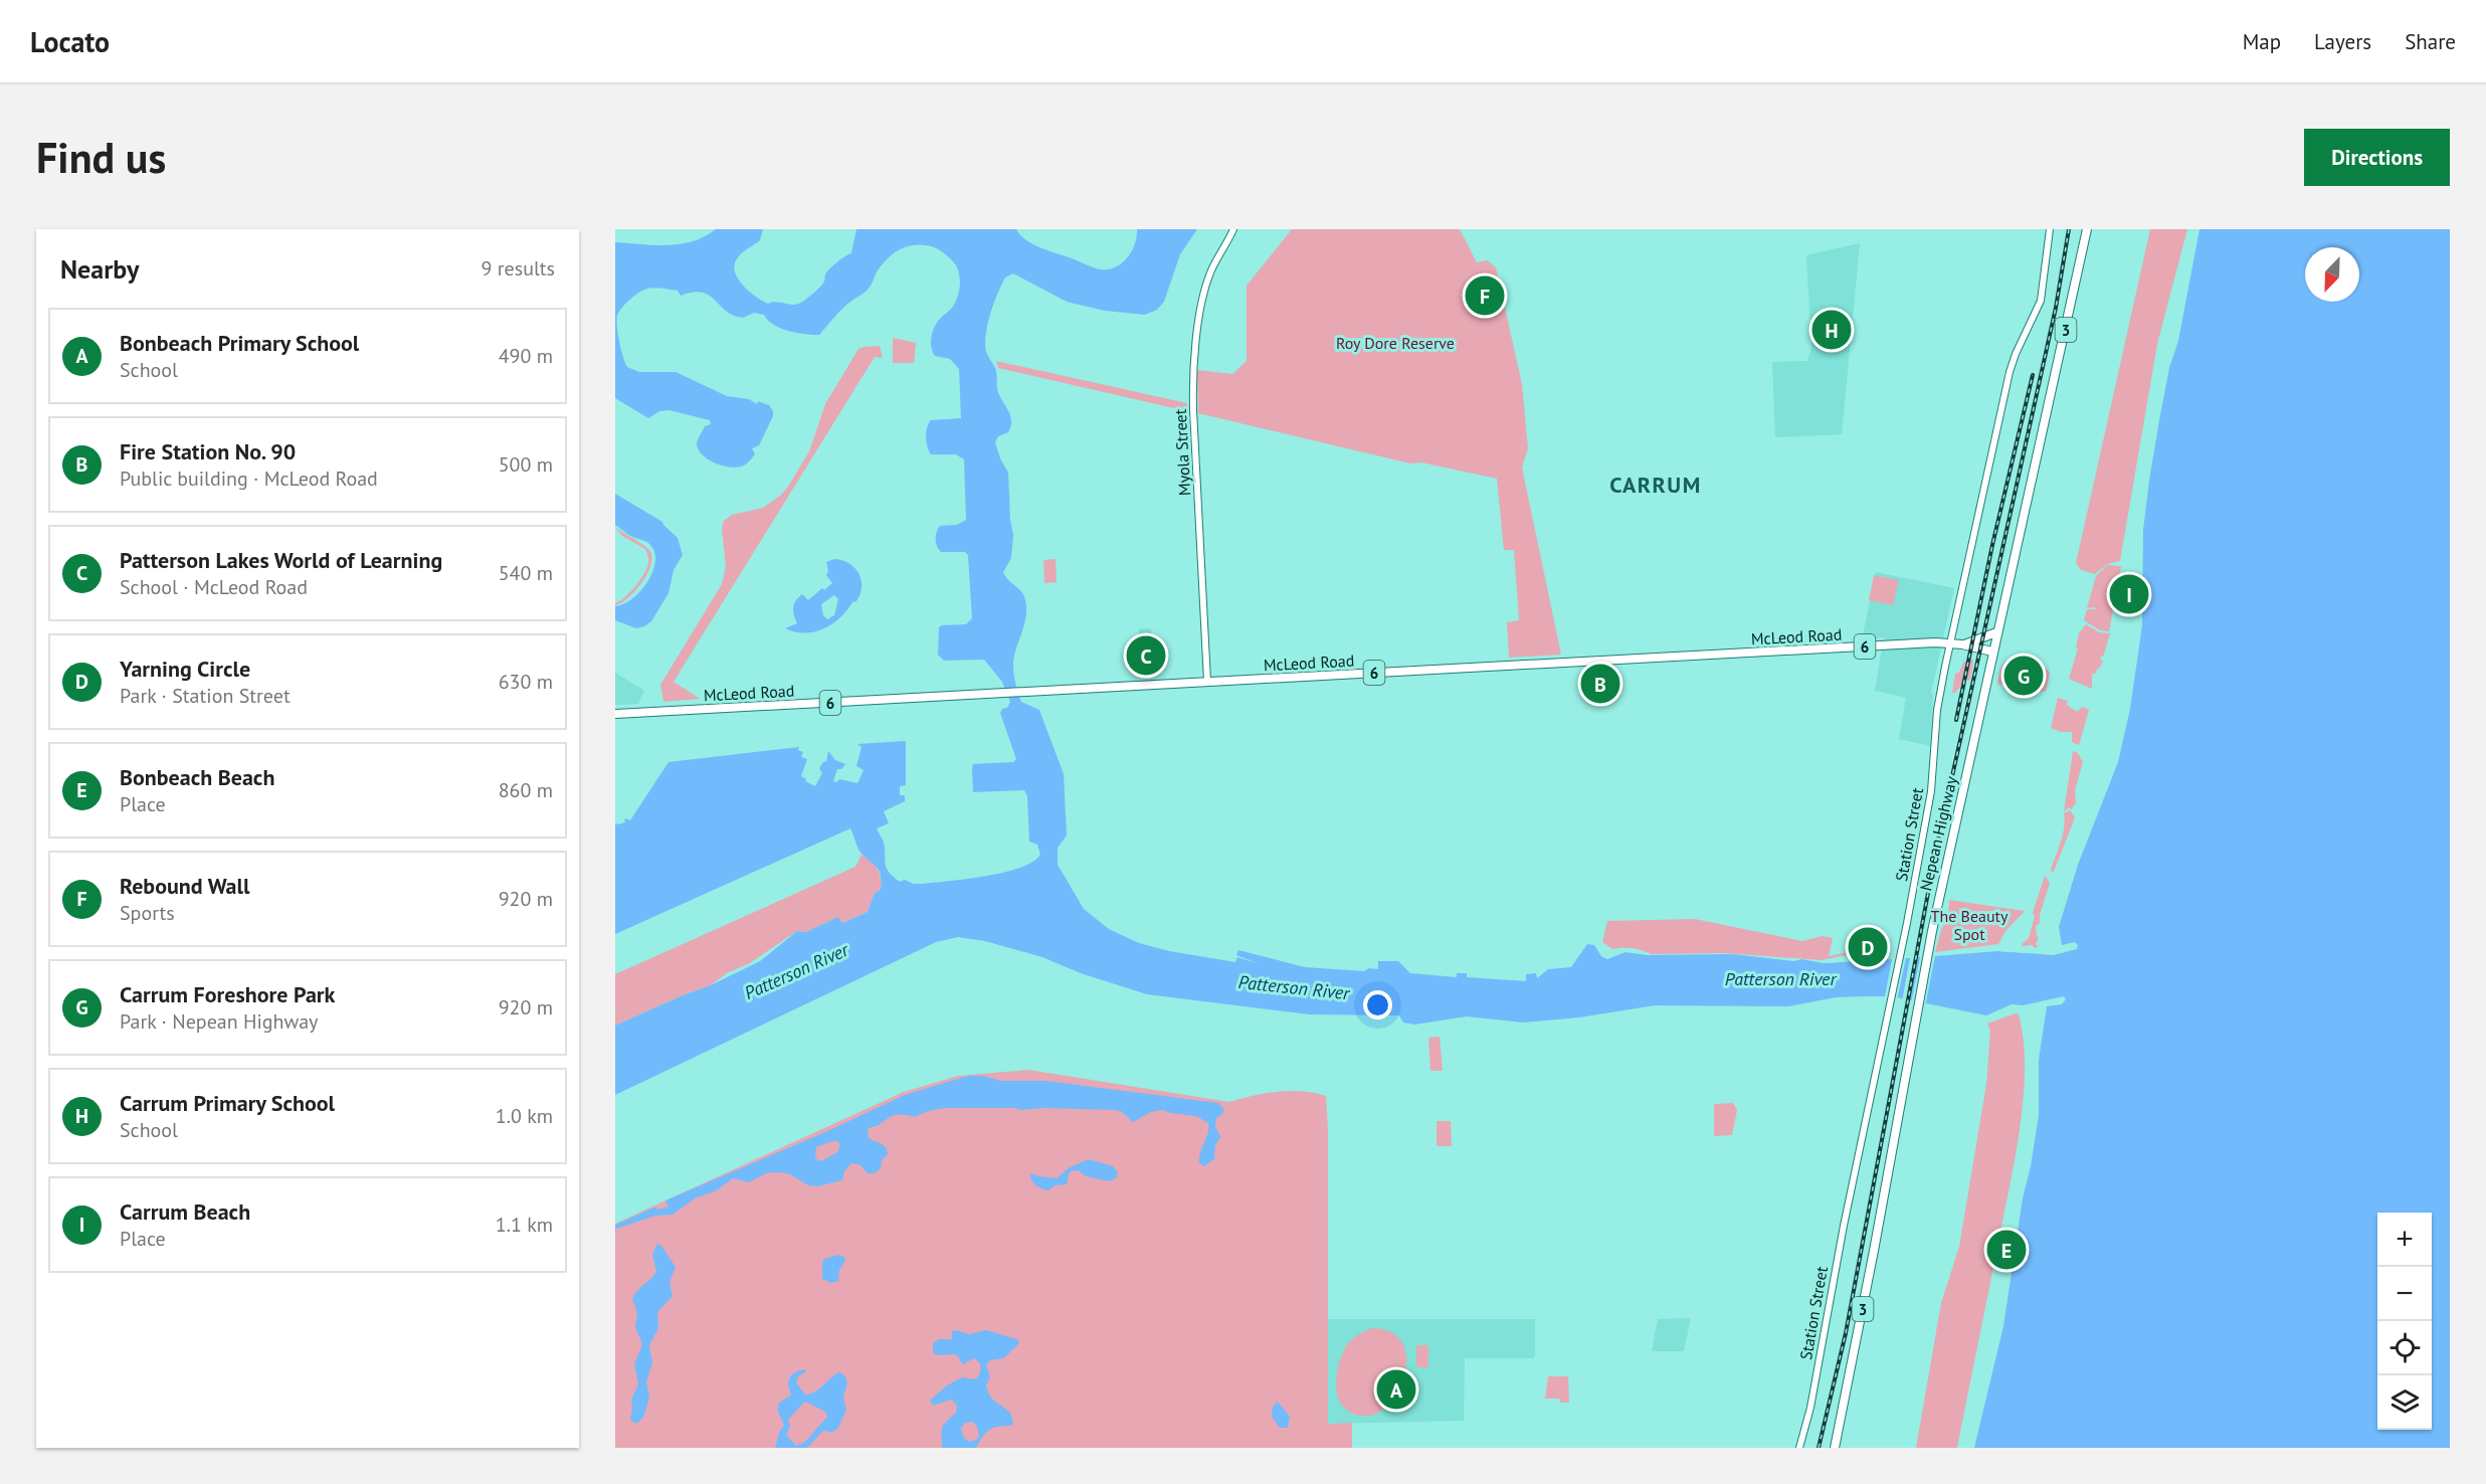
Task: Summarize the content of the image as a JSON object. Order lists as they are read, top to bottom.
{
  "streets": {
    "highway": ["3", "Nepean Highway"],
    "main road": ["McLeod Road", "6"],
    "street": ["Myola Street", "Station Street"]
  },
  "crossings": [
    ["Myola Street", "McLeod Road"],
    ["McLeod Road", "Nepean Highway"],
    ["McLeod Road", "Station Street"]
  ],
  "districts": ["CARRUM"],
  "water": ["Patterson River"],
  "parks": ["Roy Dore Reserve", "The Beauty Spot"],
  "north": "bottom left",
  "page": {
    "header": "Locato",
    "nav": ["Map", "Layers", "Share"],
    "buttons": "Directions",
    "title": "Find us",
    "heading": ["Nearby", "9 results"],
    "pins": [
      "F",
      "H",
      "I",
      "C",
      "G",
      "B",
      "D",
      "E",
      "A"
    ],
    "list": [
      {
        "mark": "A",
        "name": "Bonbeach Primary School",
        "note": "School",
        "value": "490 m"
      },
      {
        "mark": "B",
        "name": "Fire Station No. 90",
        "note": "Public building · McLeod Road",
        "value": "500 m"
      },
      {
        "mark": "C",
        "name": "Patterson Lakes World of Learning",
        "note": "School · McLeod Road",
        "value": "540 m"
      },
      {
        "mark": "D",
        "name": "Yarning Circle",
        "note": "Park · Station Street",
        "value": "630 m"
      },
      {
        "mark": "E",
        "name": "Bonbeach Beach",
        "note": "Place",
        "value": "860 m"
      },
      {
        "mark": "F",
        "name": "Rebound Wall",
        "note": "Sports",
        "value": "920 m"
      },
      {
        "mark": "G",
        "name": "Carrum Foreshore Park",
        "note": "Park · Nepean Highway",
        "value": "920 m"
      },
      {
        "mark": "H",
        "name": "Carrum Primary School",
        "note": "School",
        "value": "1.0 km"
      },
      {
        "mark": "I",
        "name": "Carrum Beach",
        "note": "Place",
        "value": "1.1 km"
      }
    ],
    "map_buttons": ["+", "−"]
  }
}
